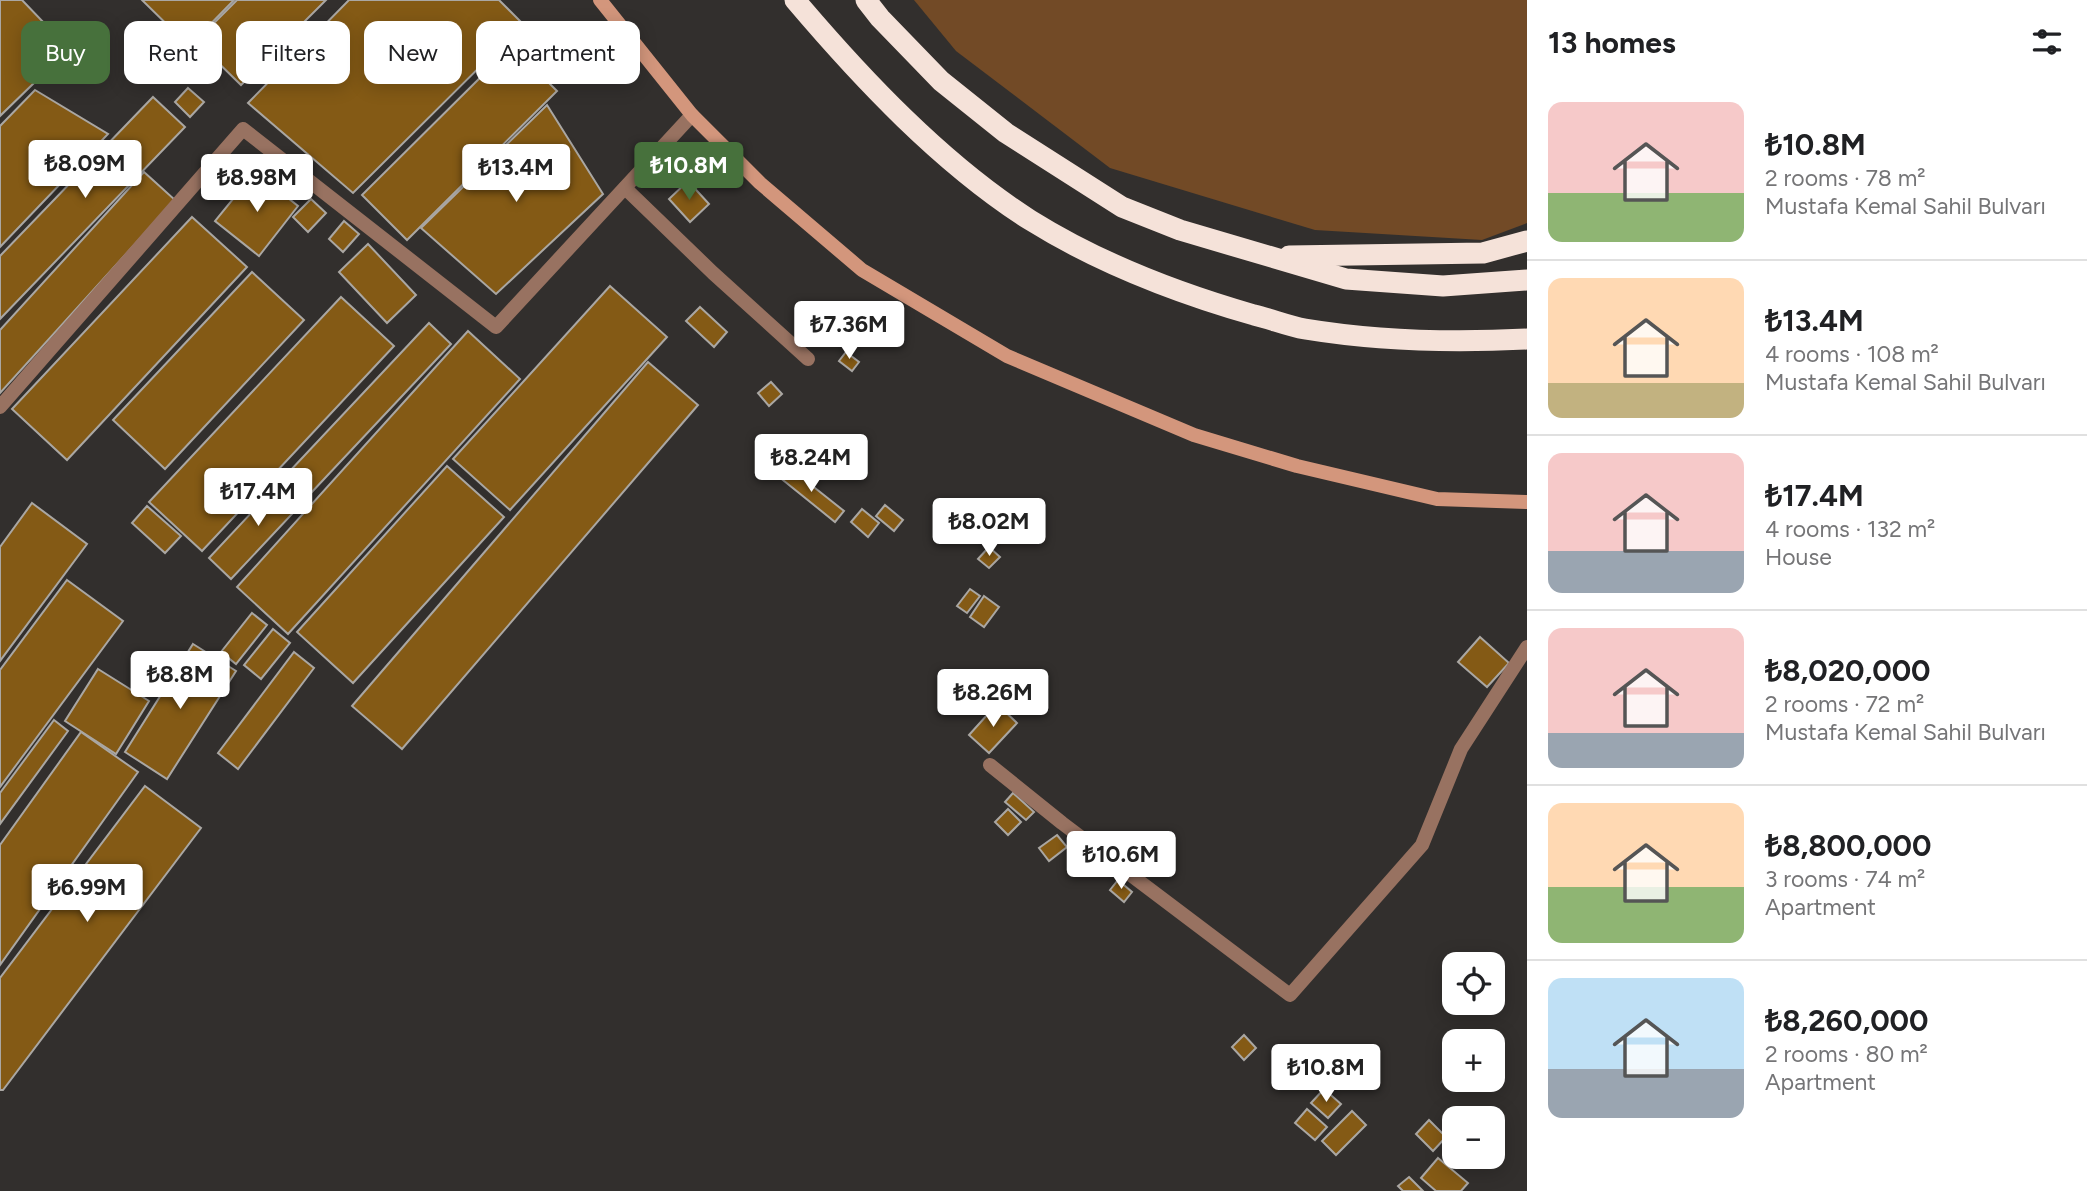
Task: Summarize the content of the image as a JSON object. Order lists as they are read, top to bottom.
{
  "page": {
    "heading": "13 homes",
    "chip": [
      "Buy",
      "Rent",
      "Filters",
      "New",
      "Apartment"
    ],
    "list": [
      {
        "name": "₺10.8M",
        "note": "2 rooms · 78 m² · Mustafa Kemal Sahil Bulvarı"
      },
      {
        "name": "₺13.4M",
        "note": "4 rooms · 108 m² · Mustafa Kemal Sahil Bulvarı"
      },
      {
        "name": "₺17.4M",
        "note": "4 rooms · 132 m² · House"
      },
      {
        "name": "₺8,020,000",
        "note": "2 rooms · 72 m² · Mustafa Kemal Sahil Bulvarı"
      },
      {
        "name": "₺8,800,000",
        "note": "3 rooms · 74 m² · Apartment"
      },
      {
        "name": "₺8,260,000",
        "note": "2 rooms · 80 m² · Apartment"
      }
    ],
    "price": [
      "₺8.09M",
      "₺10.8M",
      "₺13.4M",
      "₺8.98M",
      "₺7.36M",
      "₺8.24M",
      "₺17.4M",
      "₺8.02M",
      "₺8.8M",
      "₺8.26M",
      "₺10.6M",
      "₺6.99M",
      "₺10.8M"
    ],
    "map_buttons": ["+", "−"]
  }
}
